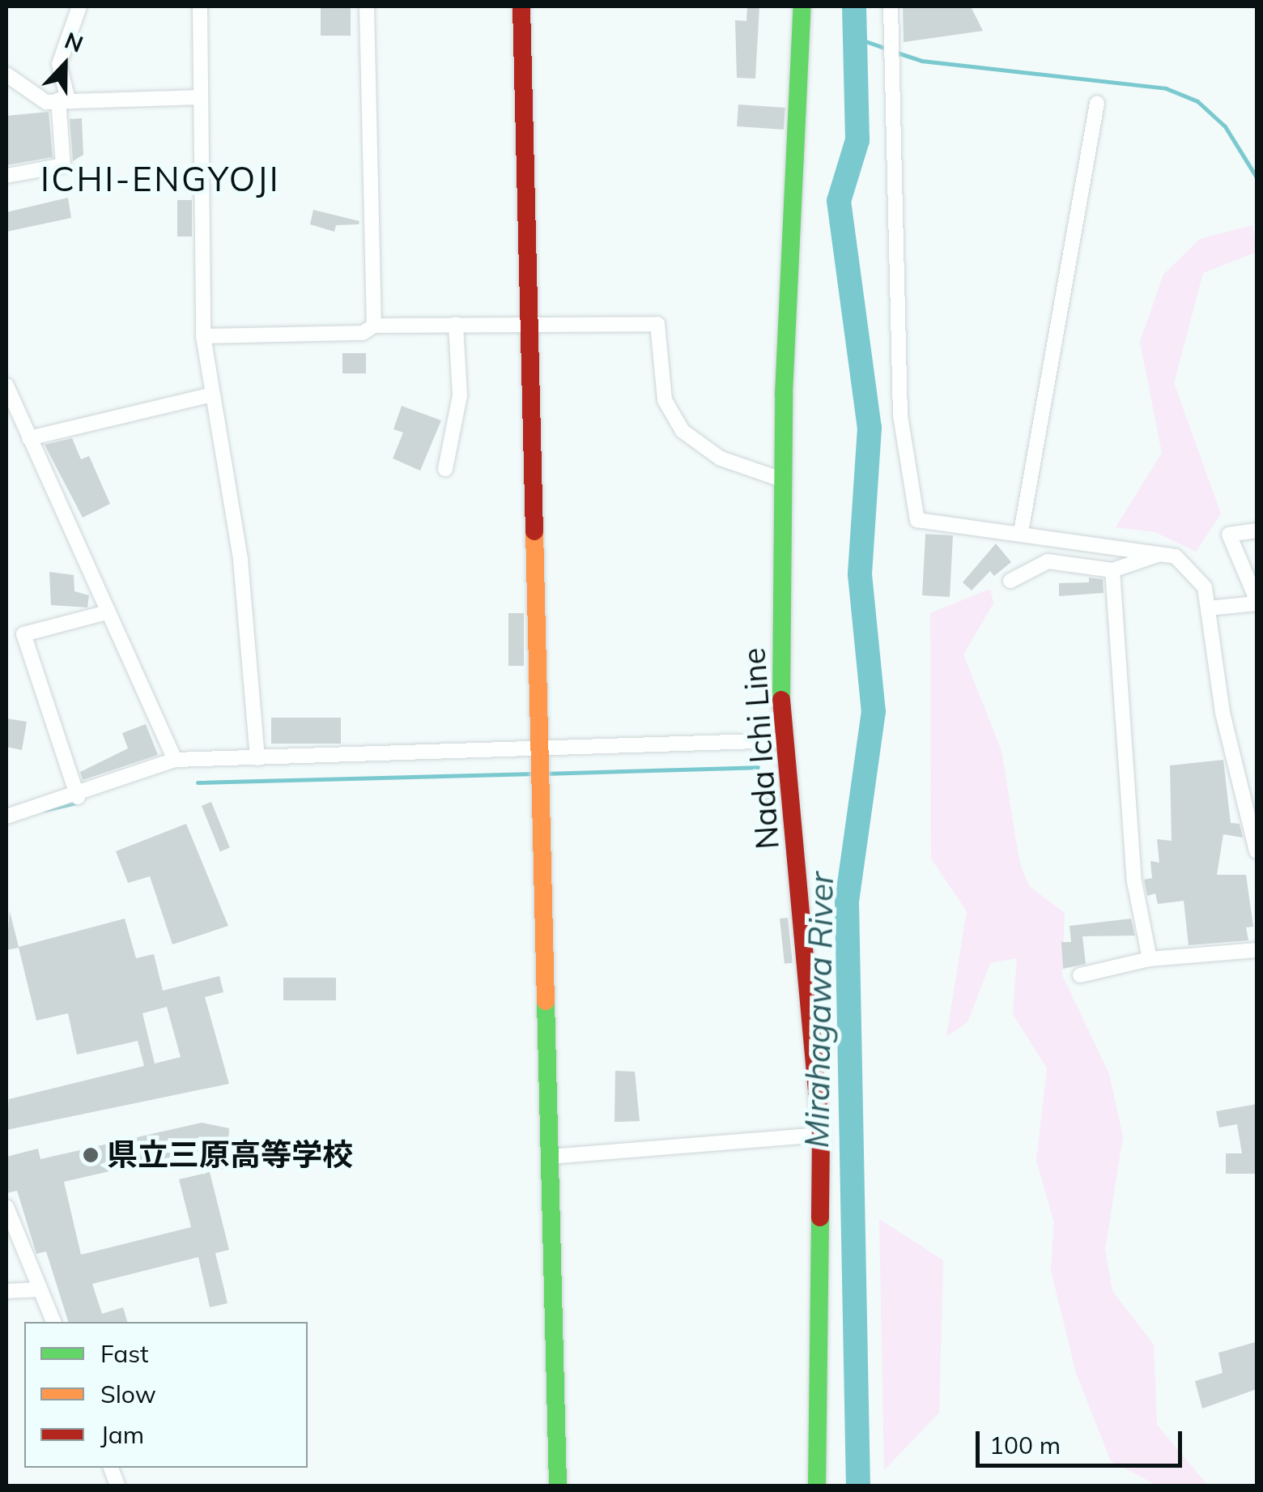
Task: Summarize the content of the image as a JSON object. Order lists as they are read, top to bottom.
{
  "streets": {
    "main road": ["Nada Ichi Line"]
  },
  "districts": ["ICHI-ENGYOJI"],
  "water": ["Mirahagawa River"],
  "places": ["県立三原高等学校"],
  "legend": ["Fast", "Slow", "Jam"],
  "scale_bar": "100 m",
  "north": "top"
}
